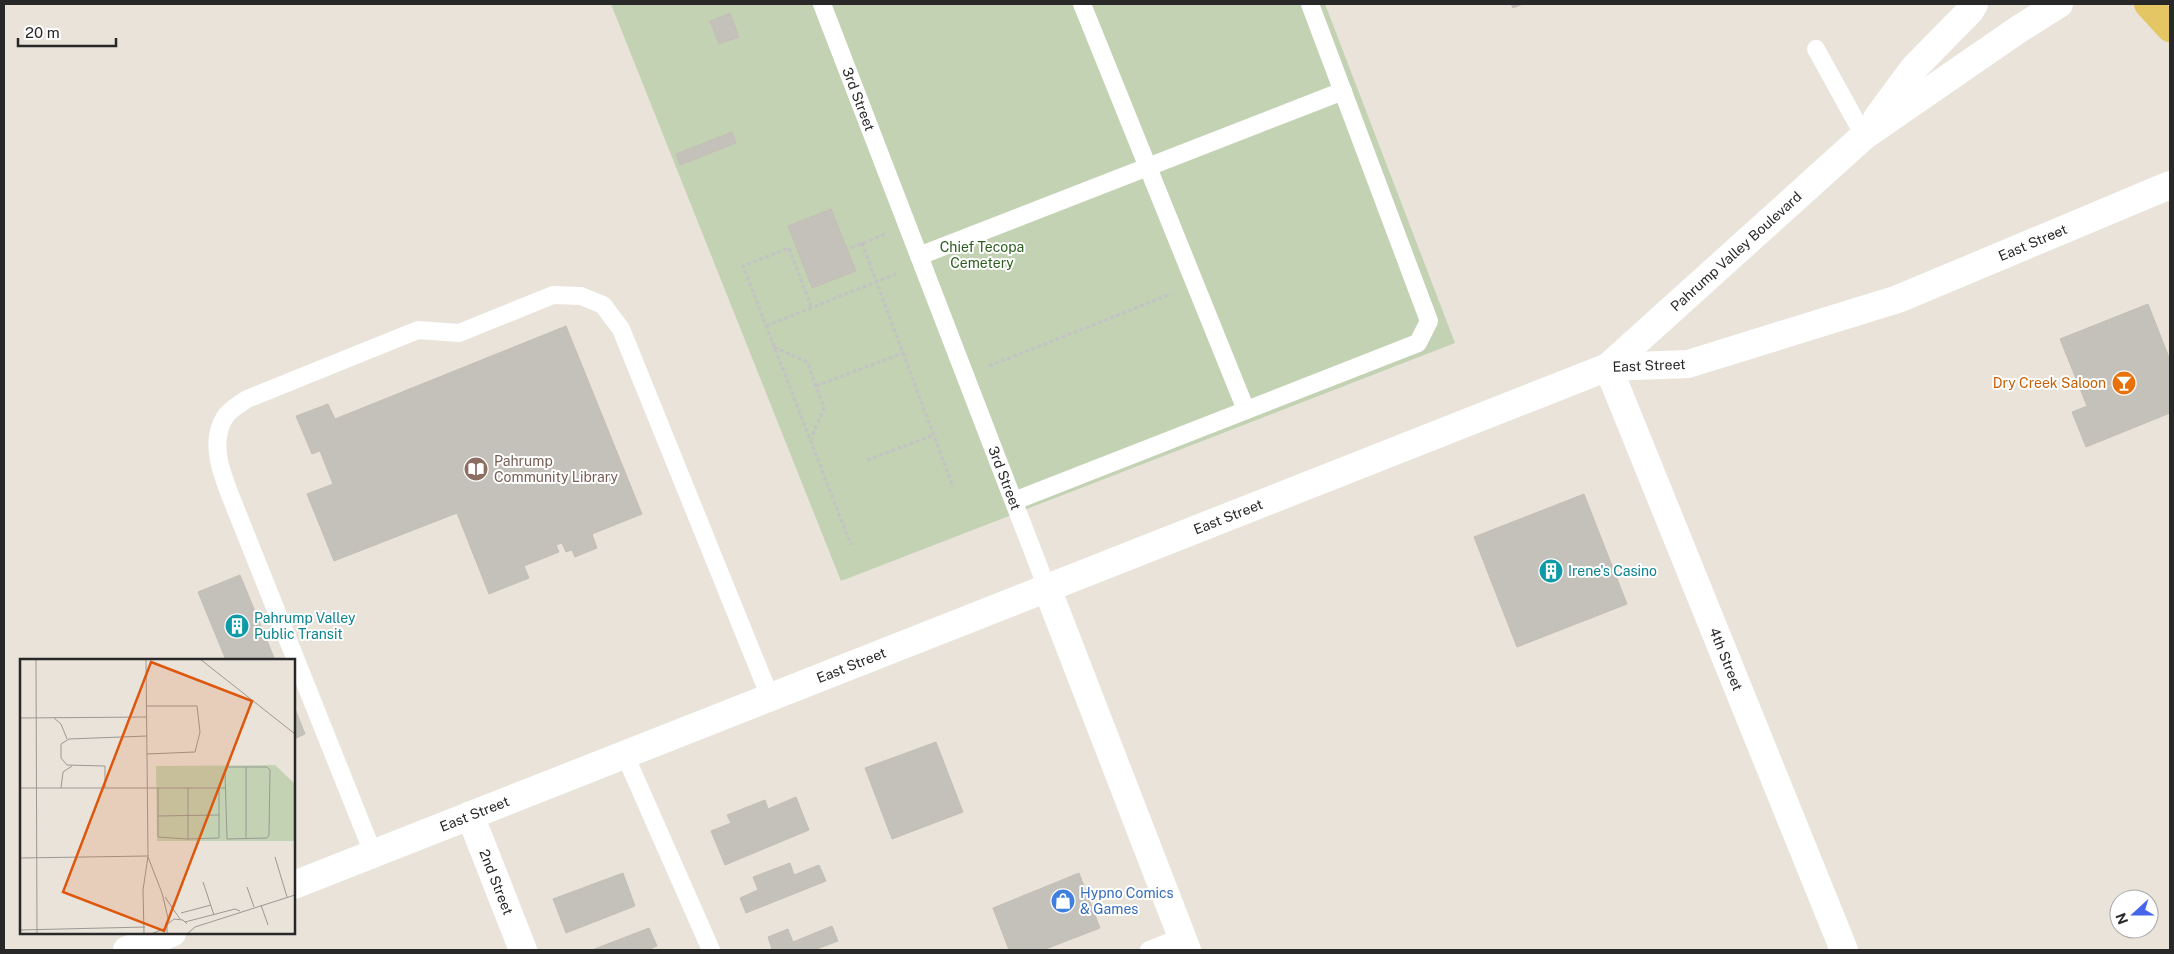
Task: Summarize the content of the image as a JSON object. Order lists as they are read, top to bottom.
{
  "streets": {
    "street": [
      "3rd Street",
      "East Street",
      "Pahrump Valley Boulevard",
      "4th Street",
      "2nd Street"
    ]
  },
  "crossings": [
    ["3rd Street", "East Street"],
    ["East Street", "Pahrump Valley Boulevard"],
    ["East Street", "4th Street"],
    ["East Street", "2nd Street"],
    ["Pahrump Valley Boulevard", "4th Street"]
  ],
  "parks": ["Chief Tecopa Cemetery"],
  "places": {
    "bar": ["Dry Creek Saloon"],
    "library": ["Pahrump Community Library"],
    "building": ["Irene's Casino", "Pahrump Valley Public Transit"],
    "shop": ["Hypno Comics & Games"]
  },
  "scale_bar": "20 m",
  "north": "left"
}
